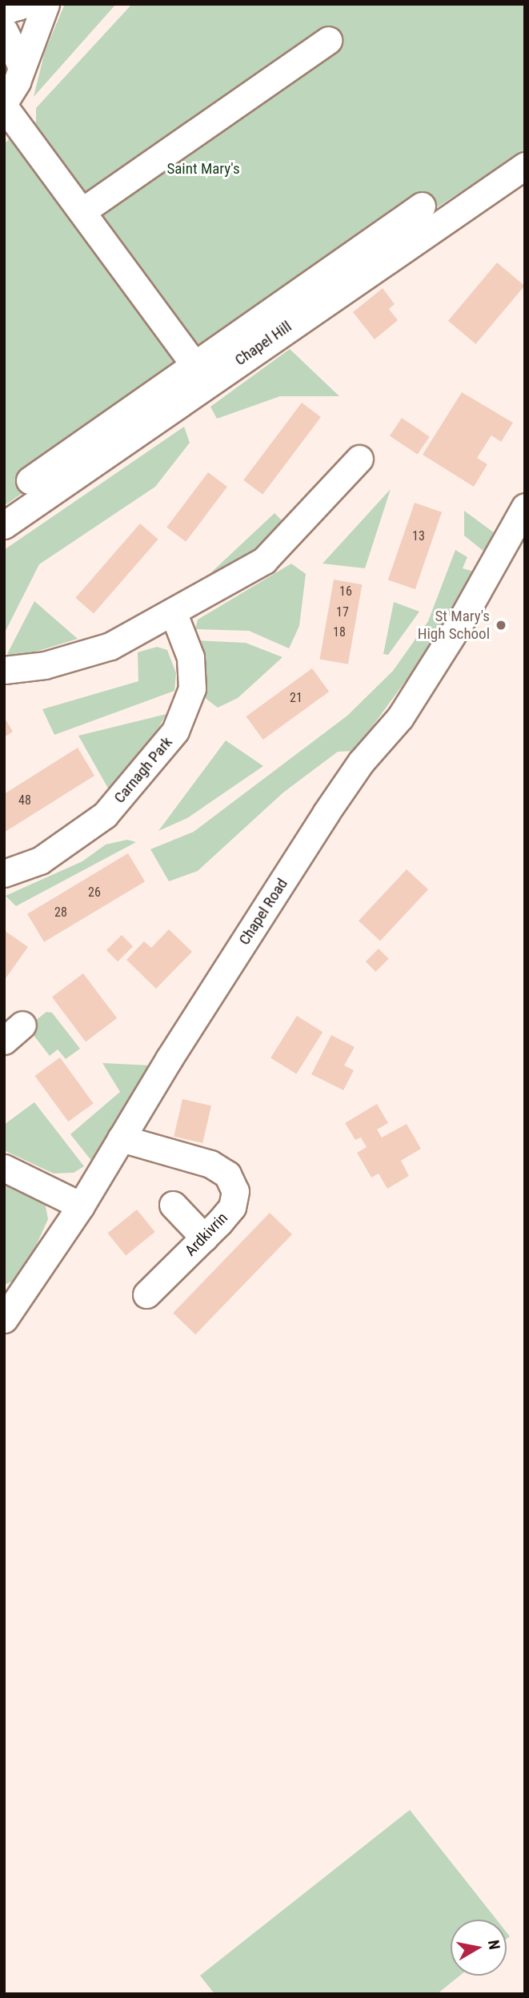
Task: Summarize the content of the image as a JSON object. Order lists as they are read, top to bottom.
{
  "streets": {
    "street": [
      "Chapel Hill",
      "Carnagh Park",
      "Chapel Road",
      "Ardkivrin"
    ]
  },
  "crossings": [
    ["Chapel Road", "Ardkivrin"]
  ],
  "parks": ["Saint Mary's"],
  "places": ["St Mary's High School"],
  "house_numbers": [
    "13",
    "16",
    "17",
    "18",
    "21",
    "48",
    "26",
    "28"
  ],
  "north": "right"
}
